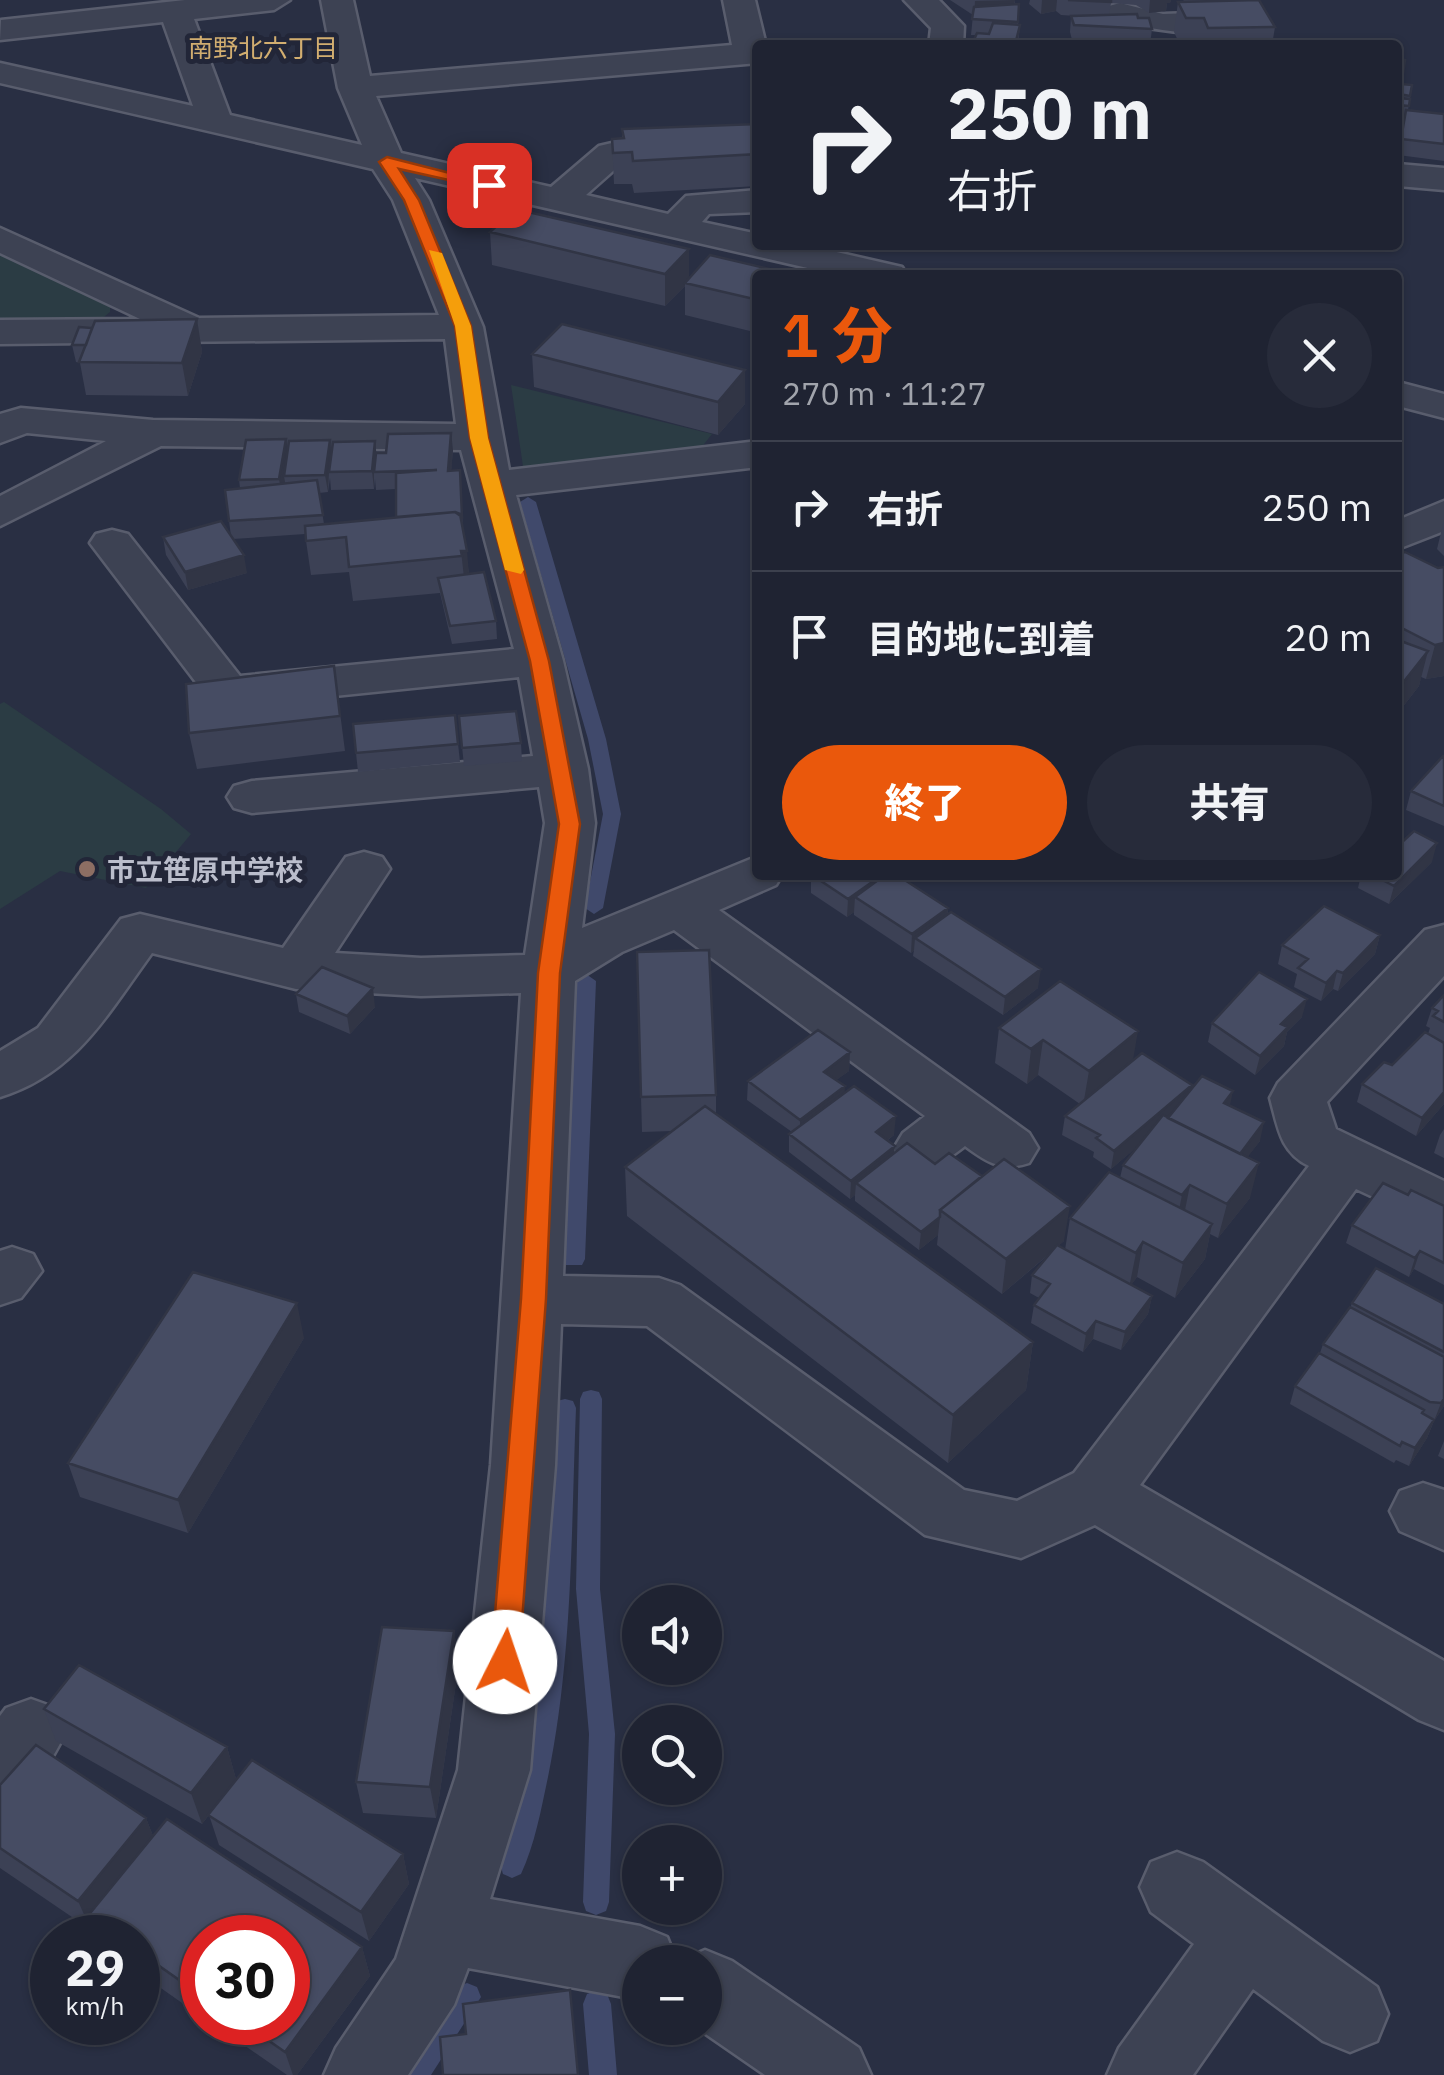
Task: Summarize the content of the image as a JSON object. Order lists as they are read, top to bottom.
{
  "districts": ["南野北六丁目"],
  "places": ["市立笹原中学校"],
  "page": {
    "turn": ["250 m", "右折"],
    "heading": ["1 分", "270 m · 11:27"],
    "list": [
      {
        "name": "右折",
        "value": "250 m"
      },
      {
        "name": "目的地に到着",
        "value": "20 m"
      }
    ],
    "buttons": ["終了", "共有"],
    "map_buttons": ["+", "−"],
    "speed": "29 km/h",
    "limit": "30"
  }
}
